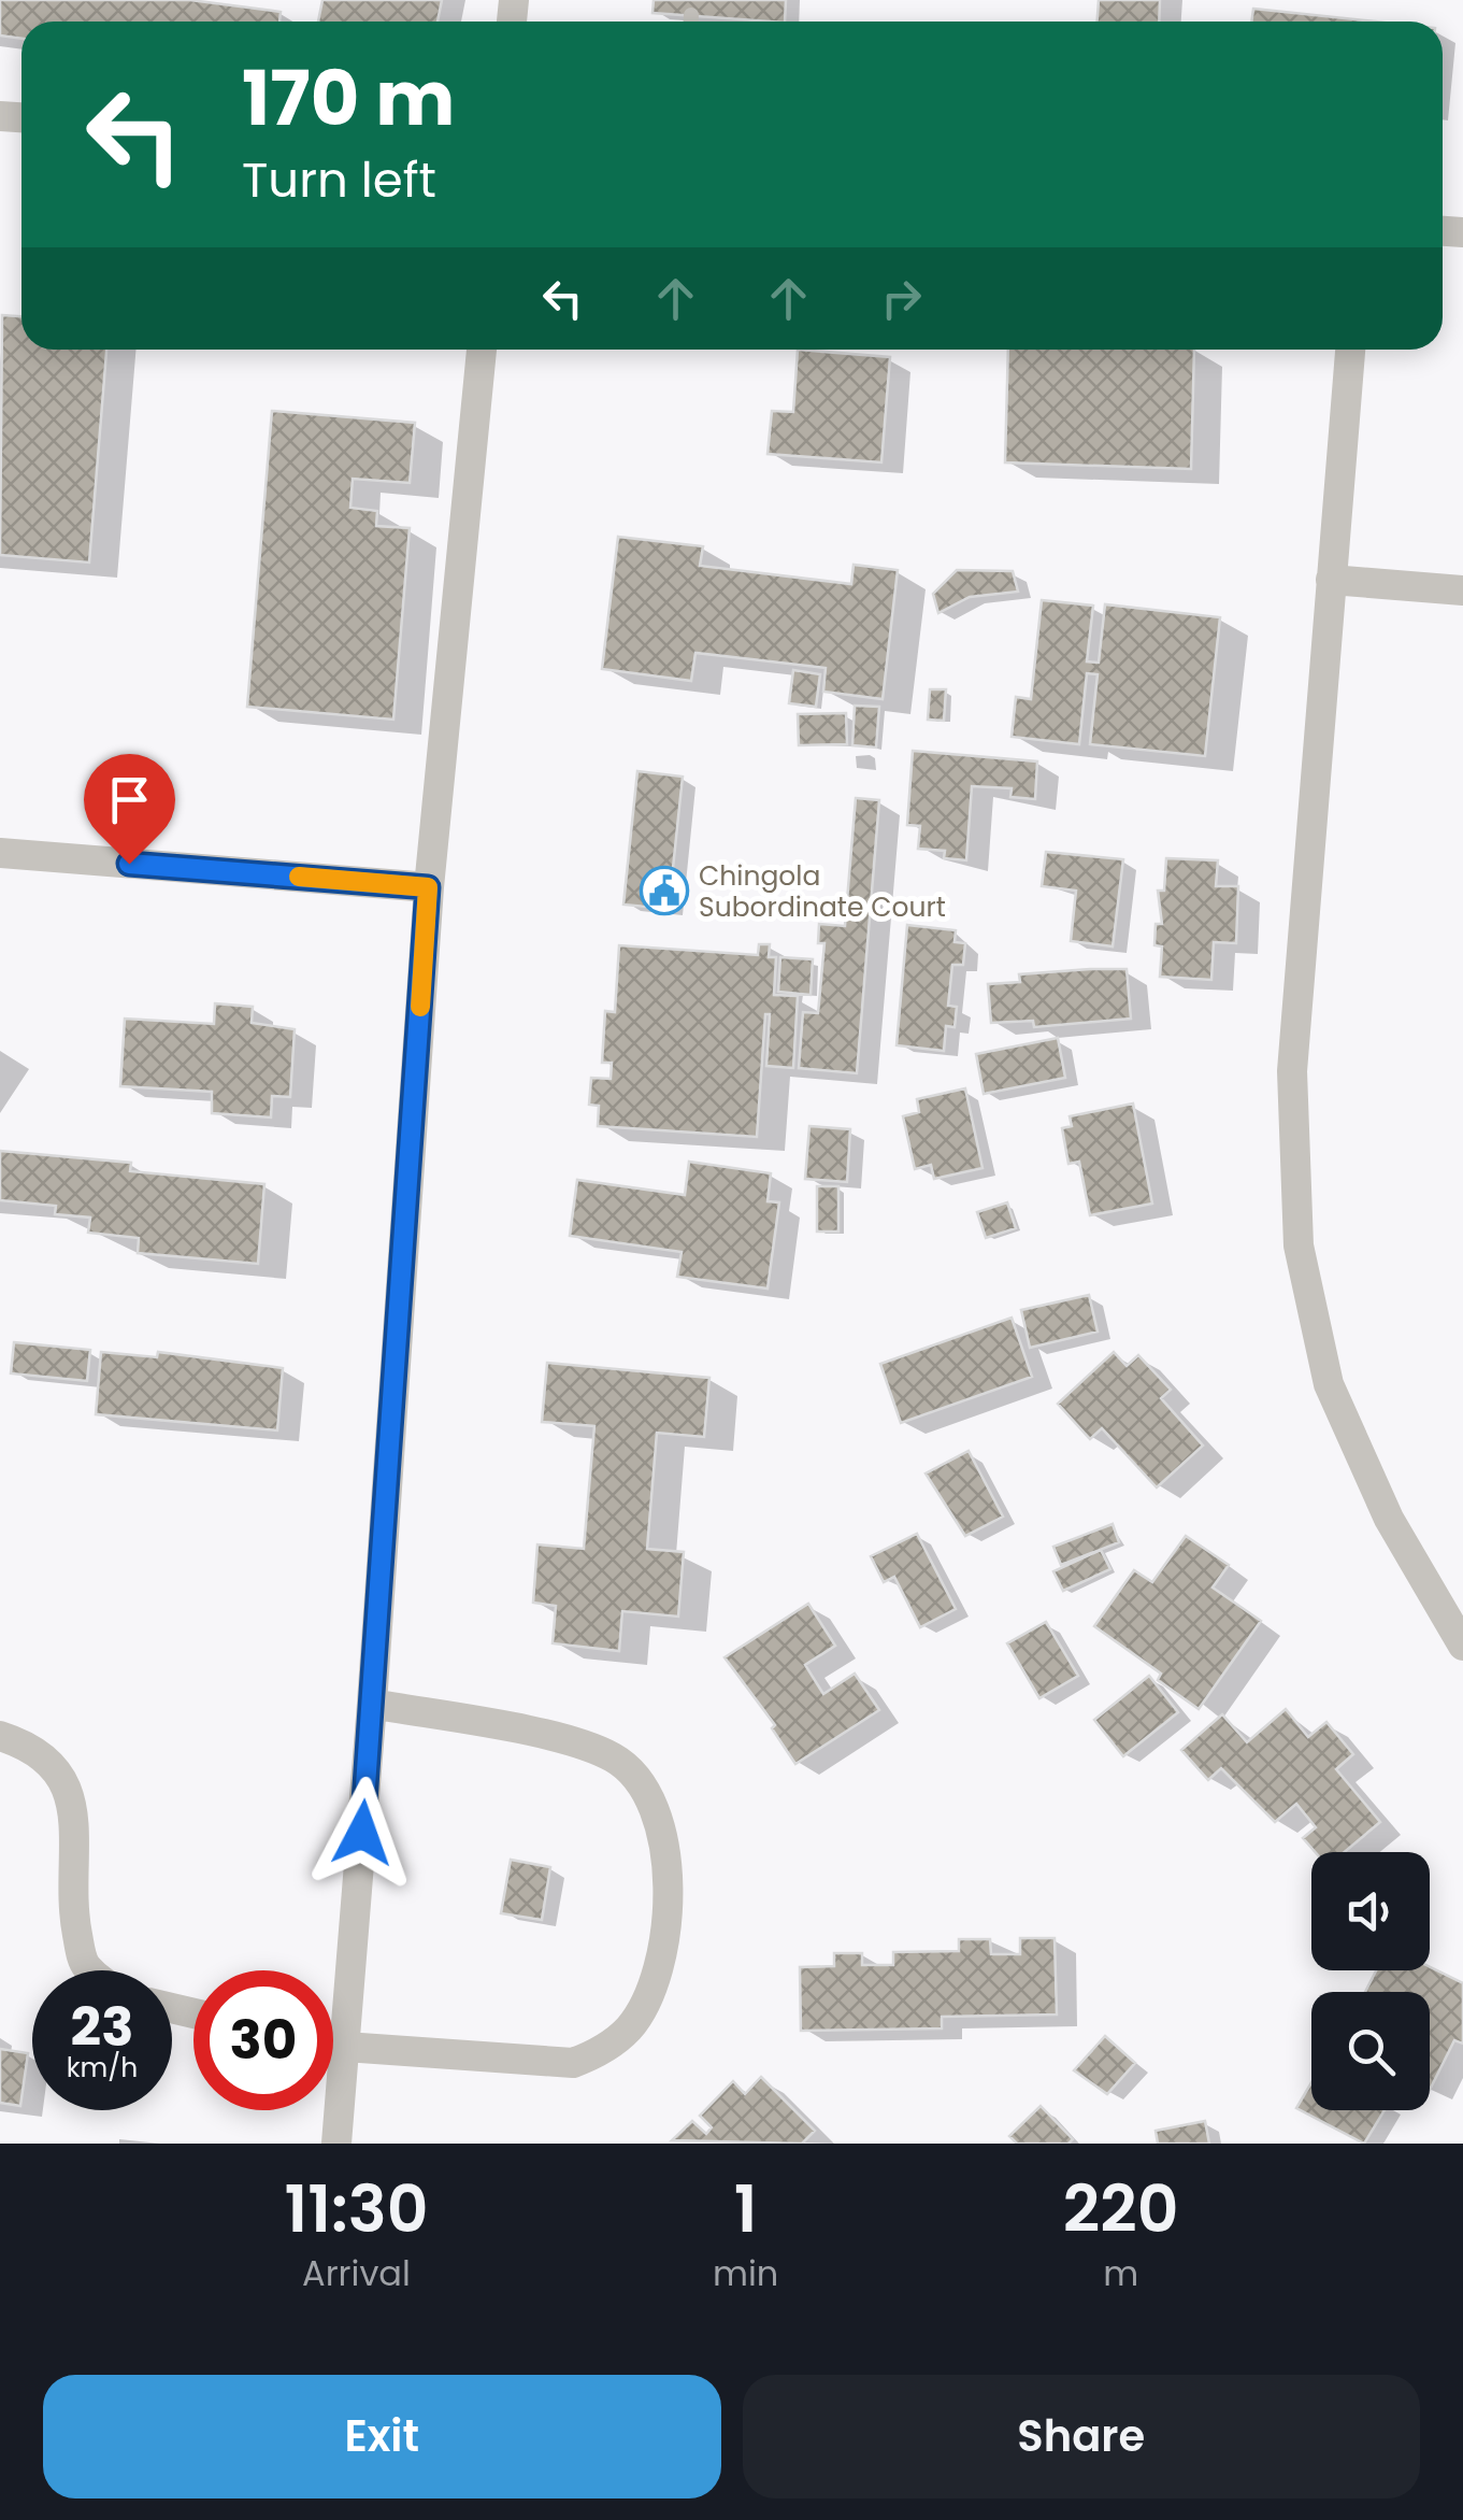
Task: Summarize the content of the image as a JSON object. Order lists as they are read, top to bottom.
{
  "places": {
    "public building": ["Chingola Subordinate Court"]
  },
  "page": {
    "turn": ["170 m", "Turn left"],
    "speed": "23 km/h",
    "limit": "30",
    "eta": [
      "11:30",
      "Arrival",
      "1",
      "min",
      "220",
      "m"
    ],
    "buttons": ["Exit", "Share"]
  }
}
